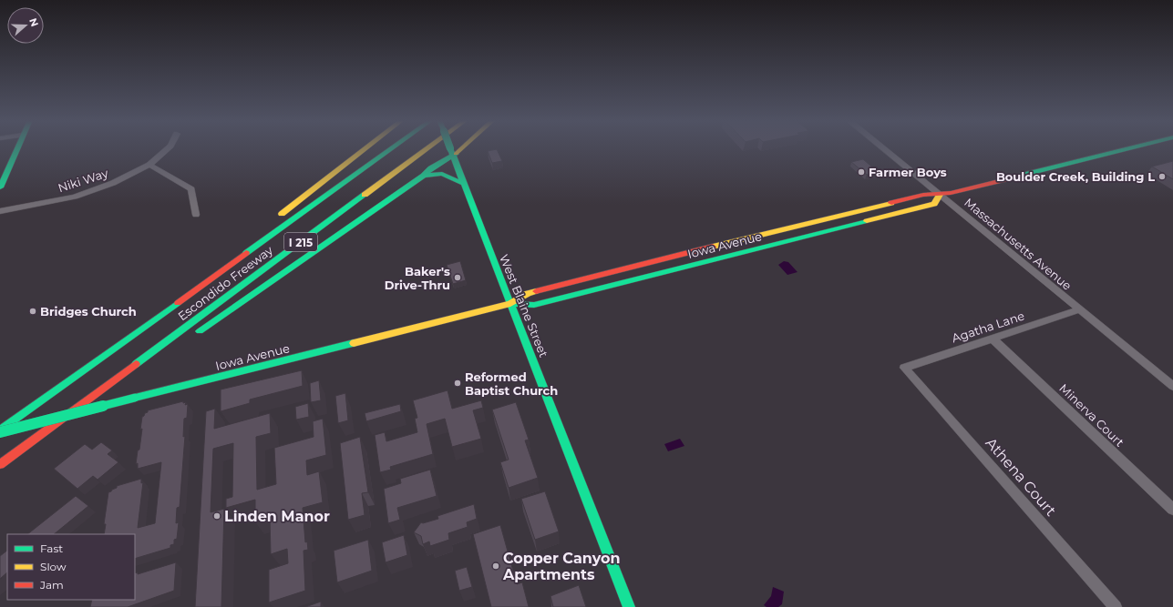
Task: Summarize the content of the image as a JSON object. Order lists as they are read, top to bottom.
{
  "streets": {
    "main road": [
      "I 215",
      "Iowa Avenue",
      "Escondido Freeway",
      "West Blaine Street"
    ],
    "street": [
      "Niki Way",
      "Massachusetts Avenue",
      "Agatha Lane",
      "Minerva Court",
      "Athena Court"
    ]
  },
  "crossings": [
    ["Massachusetts Avenue", "Iowa Avenue"],
    ["Massachusetts Avenue", "Agatha Lane"],
    ["Iowa Avenue", "Escondido Freeway"],
    ["Iowa Avenue", "West Blaine Street"],
    ["Agatha Lane", "Minerva Court"],
    ["Agatha Lane", "Athena Court"]
  ],
  "places": [
    "Farmer Boys",
    "Boulder Creek, Building L",
    "Baker's Drive-Thru",
    "Bridges Church",
    "Reformed Baptist Church",
    "Linden Manor",
    "Copper Canyon Apartments"
  ],
  "legend": ["Fast", "Slow", "Jam"],
  "north": "right"
}
